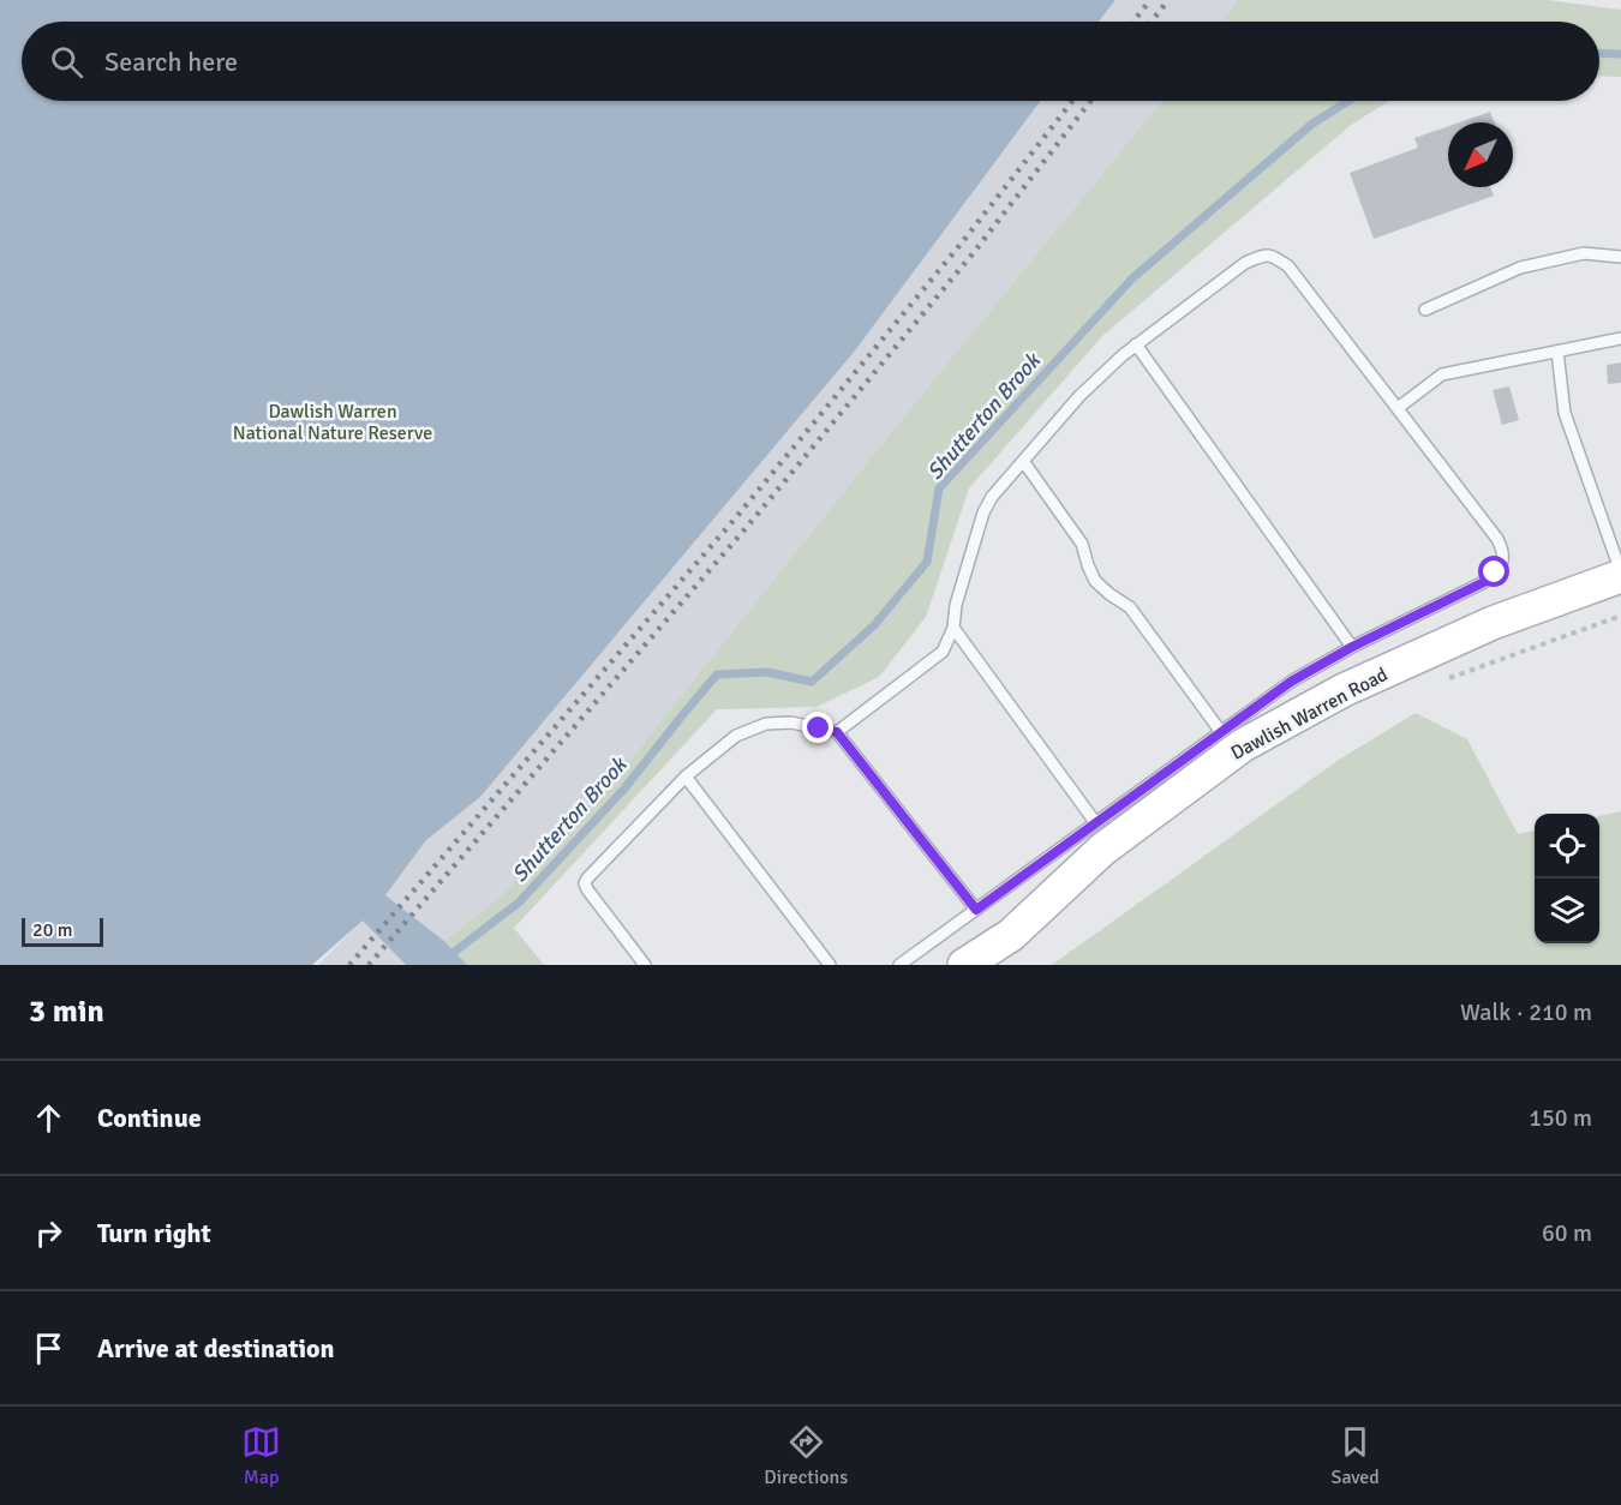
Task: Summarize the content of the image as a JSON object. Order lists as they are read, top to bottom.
{
  "streets": {
    "street": ["Dawlish Warren Road"]
  },
  "water": ["Shutterton Brook"],
  "parks": ["Dawlish Warren National Nature Reserve"],
  "scale_bar": "20 m",
  "north": "bottom left",
  "page": {
    "search": "Search here",
    "scale": "20 m",
    "heading": ["3 min", "Walk · 210 m"],
    "list": [
      ["Continue", "150 m"],
      ["Turn right", "60 m"],
      "Arrive at destination"
    ],
    "nav": ["Map", "Directions", "Saved"]
  }
}
